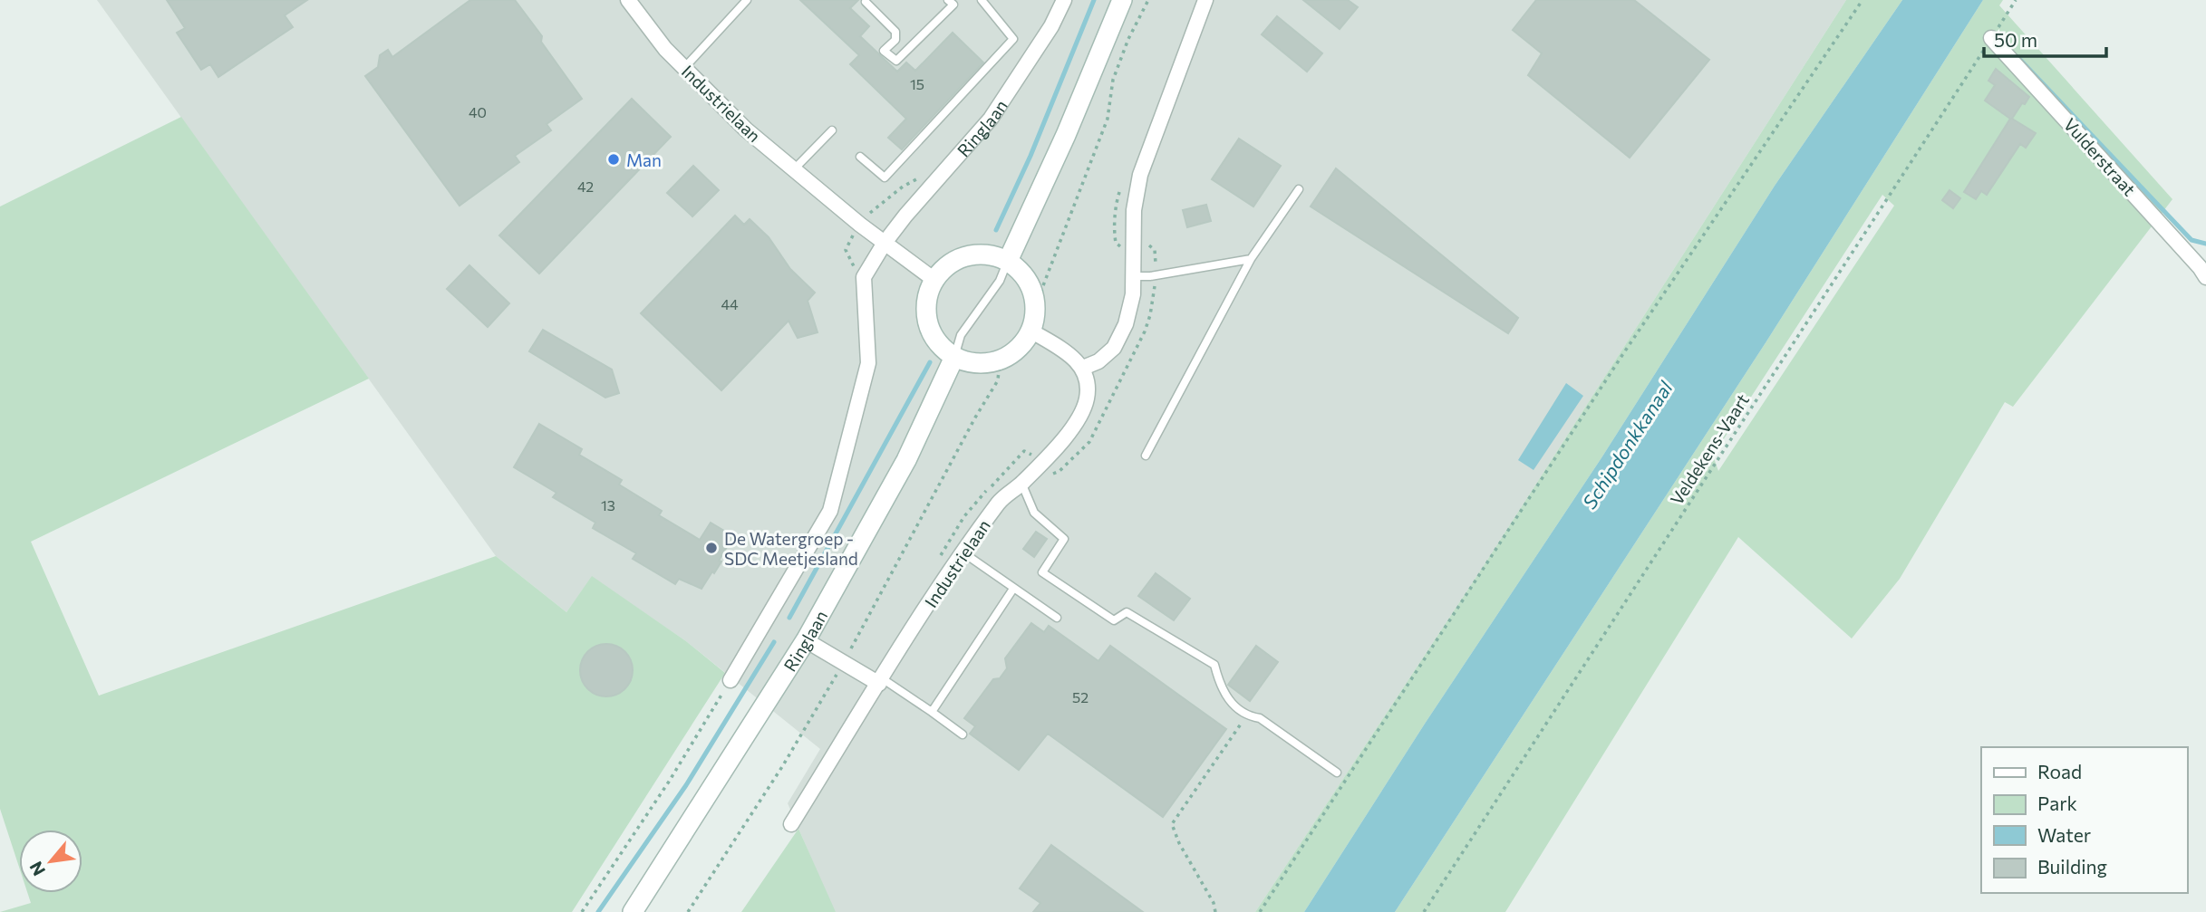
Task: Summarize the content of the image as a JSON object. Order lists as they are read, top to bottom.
{
  "streets": {
    "main road": ["Ringlaan"],
    "street": ["Industrielaan", "Vulderstraat"],
    "path": ["Veldekens-Vaart"]
  },
  "crossings": [
    ["Industrielaan", "Ringlaan"],
    ["Vulderstraat", "Veldekens-Vaart"]
  ],
  "water": ["Schipdonkkanaal"],
  "places": ["Man", "De Watergroep - SDC Meetjesland"],
  "house_numbers": [
    "15",
    "40",
    "42",
    "44",
    "13",
    "52"
  ],
  "legend": [
    "Road",
    "Park",
    "Water",
    "Building"
  ],
  "scale_bar": "50 m",
  "north": "bottom left"
}
